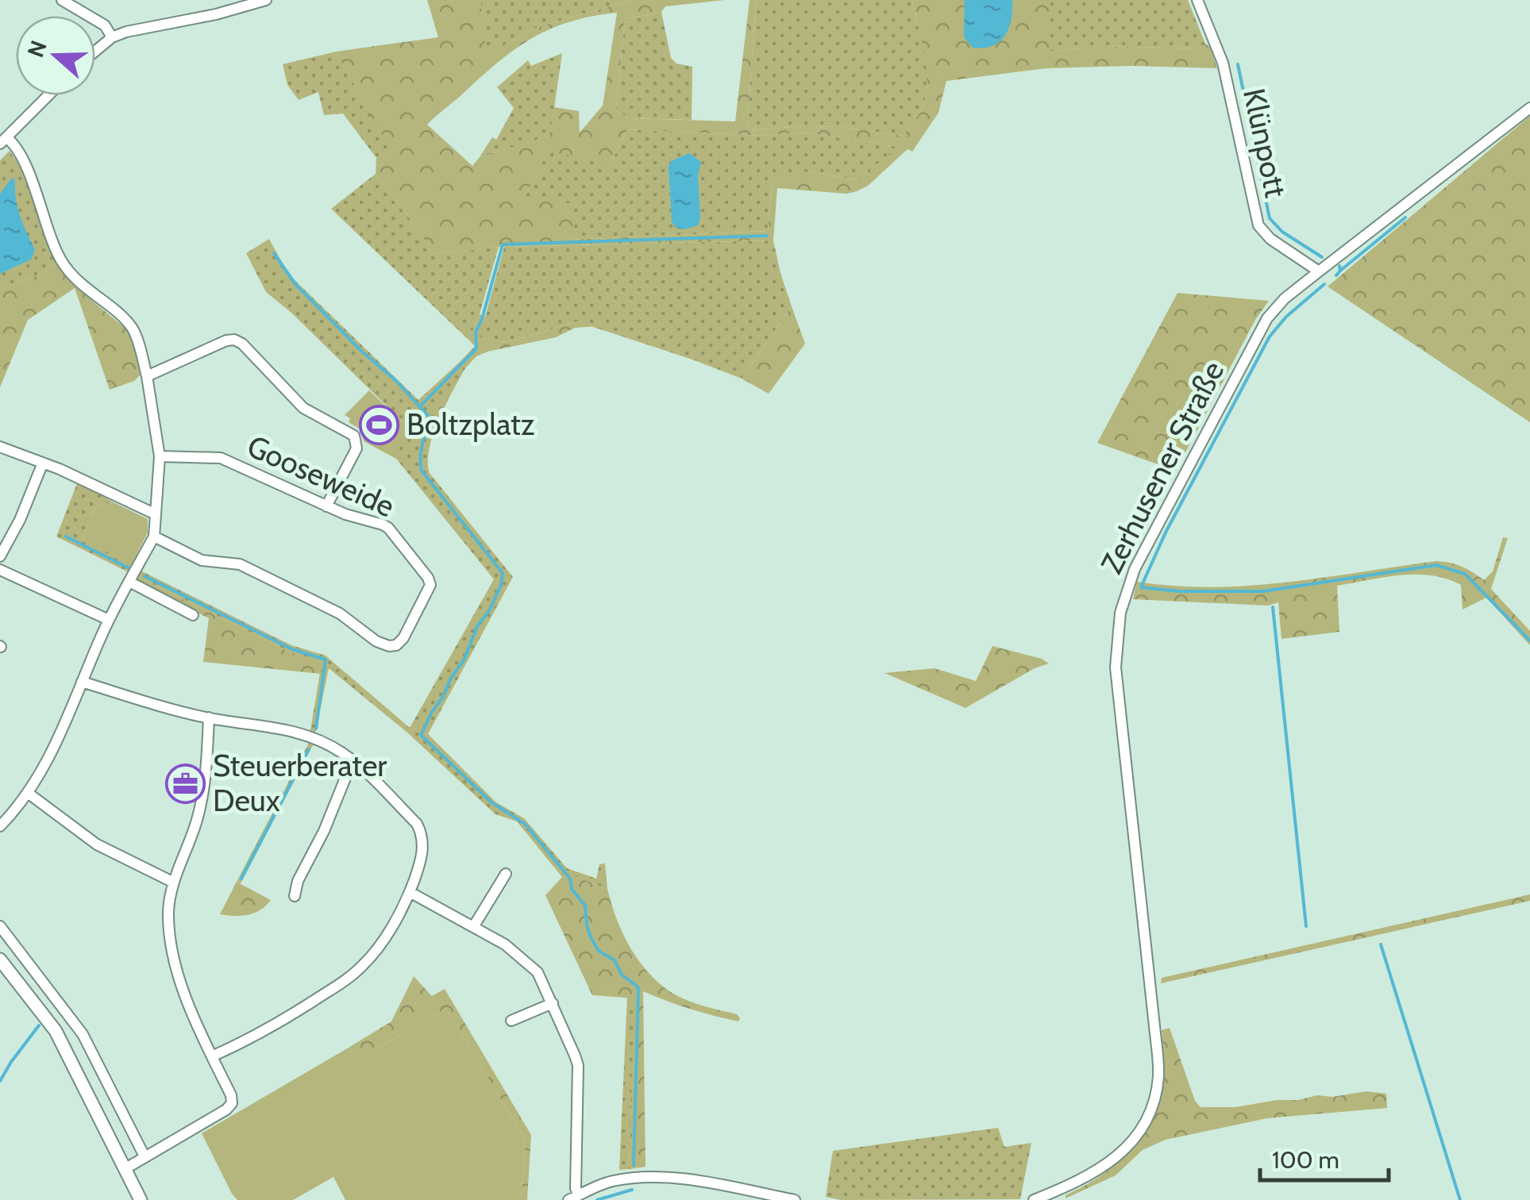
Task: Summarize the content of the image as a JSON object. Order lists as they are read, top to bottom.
{
  "streets": {
    "street": ["Klünpott", "Zerhusener Straße", "Gooseweide"]
  },
  "crossings": [
    ["Klünpott", "Zerhusener Straße"]
  ],
  "places": {
    "sports": ["Boltzplatz"],
    "office": ["Steuerberater Deux"]
  },
  "scale_bar": "100 m",
  "north": "left"
}
